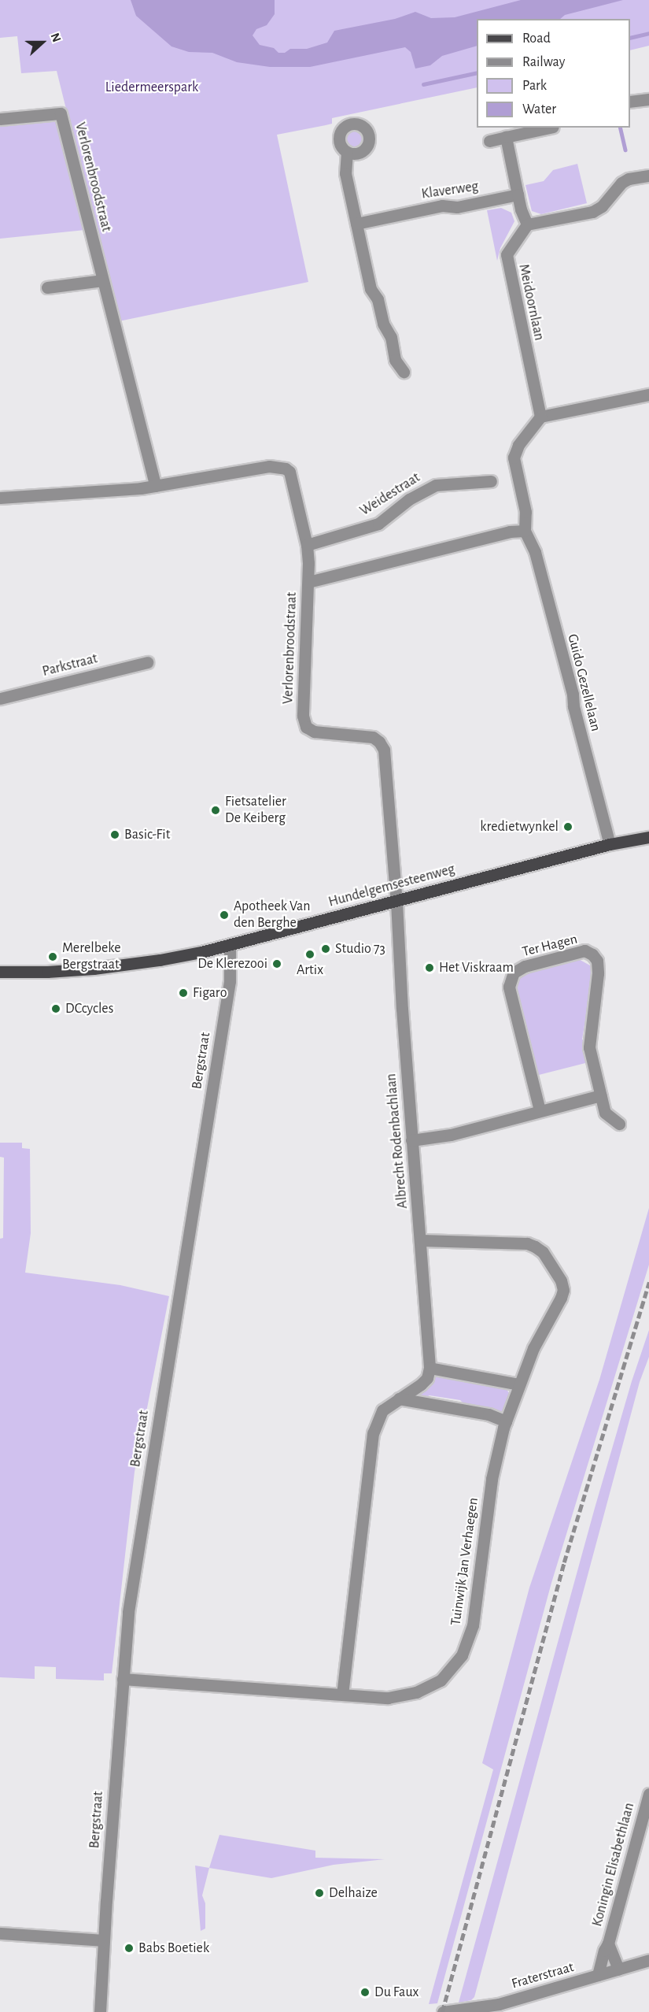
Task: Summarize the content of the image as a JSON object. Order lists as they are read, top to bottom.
{
  "streets": {
    "main road": ["Hundelgemsesteenweg"],
    "street": [
      "Verlorenbroodstraat",
      "Klaverweg",
      "Meidoornlaan",
      "Weidestraat",
      "Parkstraat",
      "Guido Gezellelaan",
      "Ter Hagen",
      "Bergstraat",
      "Albrecht Rodenbachlaan",
      "Tuinwijk Jan Verhaegen",
      "Koningin Elisabethlaan",
      "Fraterstraat"
    ]
  },
  "crossings": [
    ["Verlorenbroodstraat", "Weidestraat"],
    ["Verlorenbroodstraat", "Hundelgemsesteenweg"],
    ["Verlorenbroodstraat", "Albrecht Rodenbachlaan"],
    ["Meidoornlaan", "Guido Gezellelaan"],
    ["Guido Gezellelaan", "Hundelgemsesteenweg"],
    ["Hundelgemsesteenweg", "Bergstraat"],
    ["Hundelgemsesteenweg", "Albrecht Rodenbachlaan"],
    ["Bergstraat", "Tuinwijk Jan Verhaegen"],
    ["Albrecht Rodenbachlaan", "Tuinwijk Jan Verhaegen"],
    ["Koningin Elisabethlaan", "Fraterstraat"]
  ],
  "parks": ["Liedermeerspark"],
  "places": [
    "Fietsatelier De Keiberg",
    "kredietwynkel",
    "Basic-Fit",
    "Apotheek Van den Berghe",
    "Studio 73",
    "Artix",
    "Merelbeke Bergstraat",
    "De Klerezooi",
    "Het Viskraam",
    "Figaro",
    "DCcycles",
    "Delhaize",
    "Babs Boetiek",
    "Du Faux"
  ],
  "legend": [
    "Road",
    "Railway",
    "Park",
    "Water"
  ],
  "north": "right"
}
